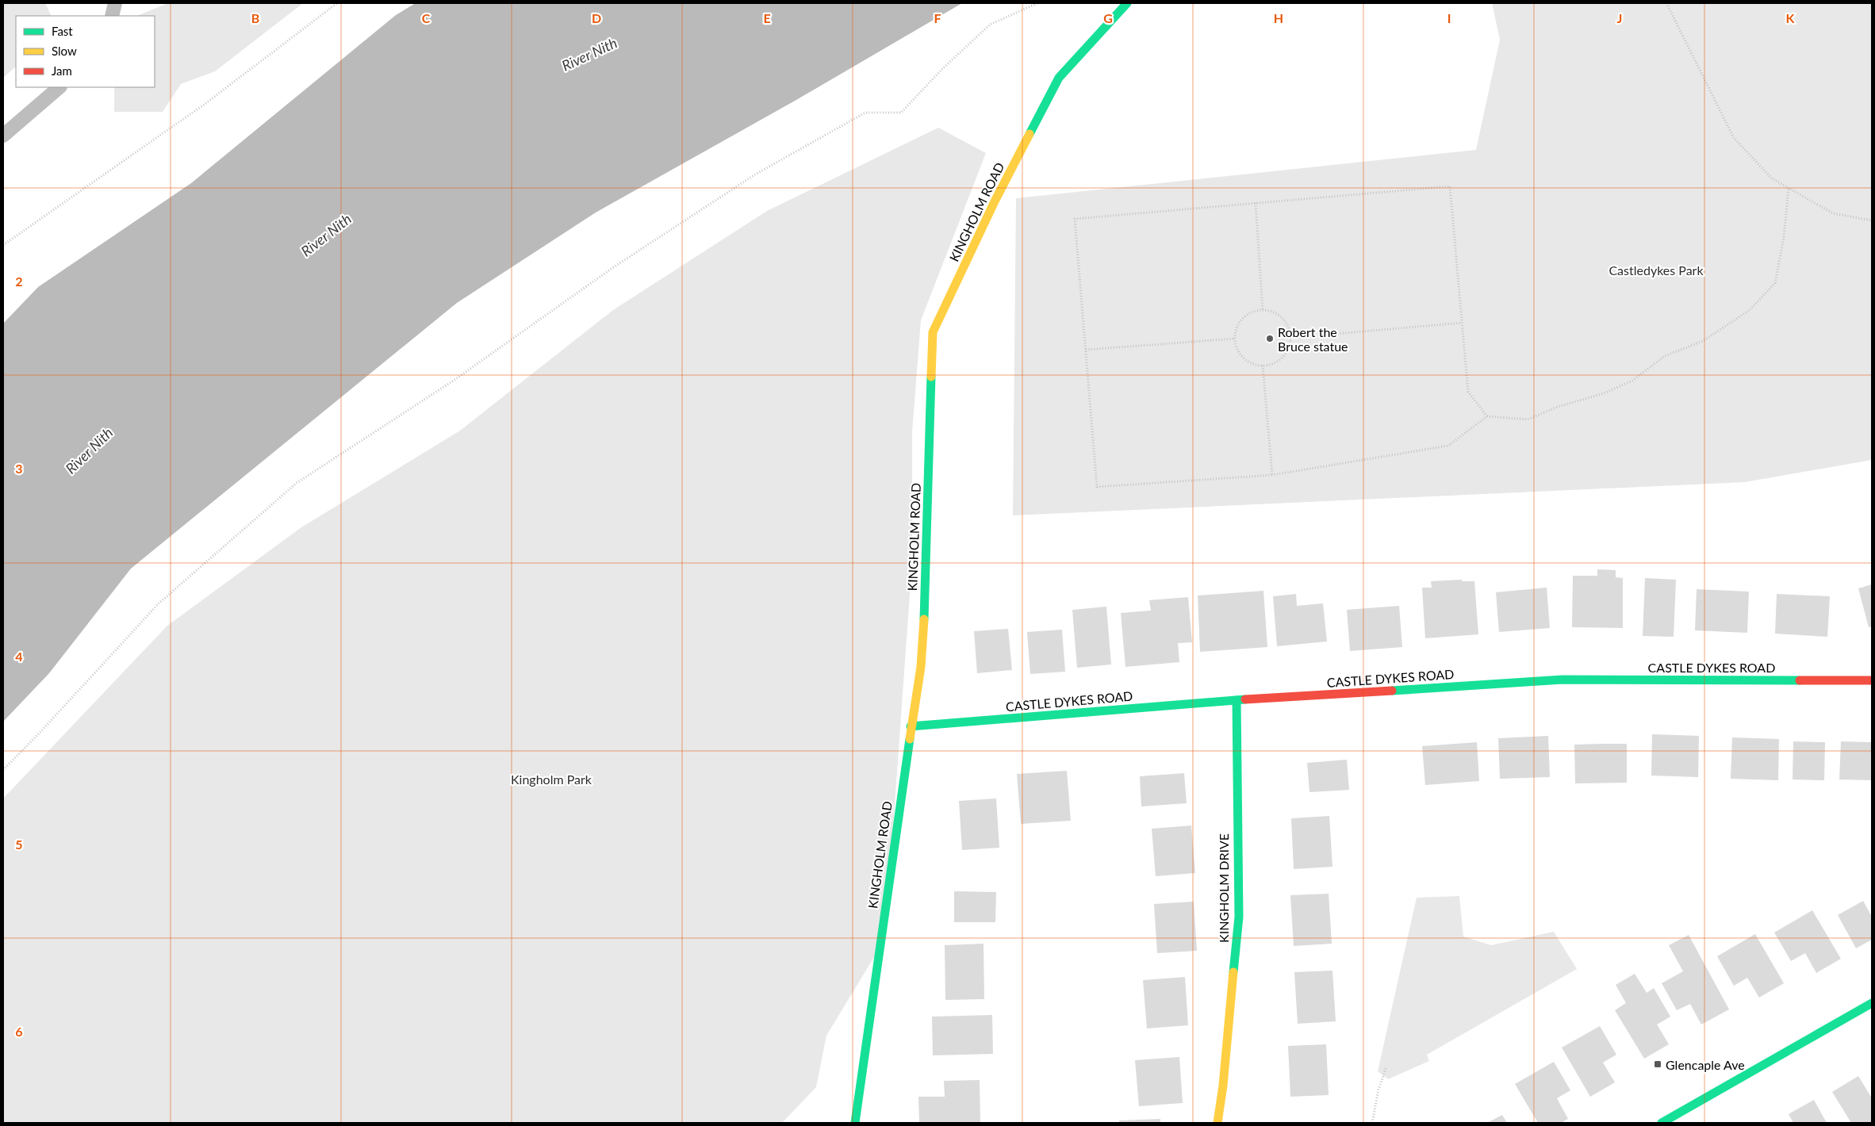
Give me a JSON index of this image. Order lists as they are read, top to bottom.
{
  "streets": {
    "street": ["KINGHOLM ROAD", "CASTLE DYKES ROAD", "KINGHOLM DRIVE"]
  },
  "crossings": [
    ["KINGHOLM ROAD", "CASTLE DYKES ROAD"],
    ["CASTLE DYKES ROAD", "KINGHOLM DRIVE"]
  ],
  "water": ["River Nith"],
  "parks": ["Castledykes Park", "Kingholm Park"],
  "places": {
    "other": ["Robert the Bruce statue"],
    "transit": ["Glencaple Ave"]
  },
  "legend": ["Fast", "Slow", "Jam"],
  "grid": {
    "columns": [
      "B",
      "C",
      "D",
      "E",
      "F",
      "G",
      "H",
      "I",
      "J",
      "K"
    ],
    "rows": [
      "2",
      "3",
      "4",
      "5",
      "6"
    ]
  }
}
